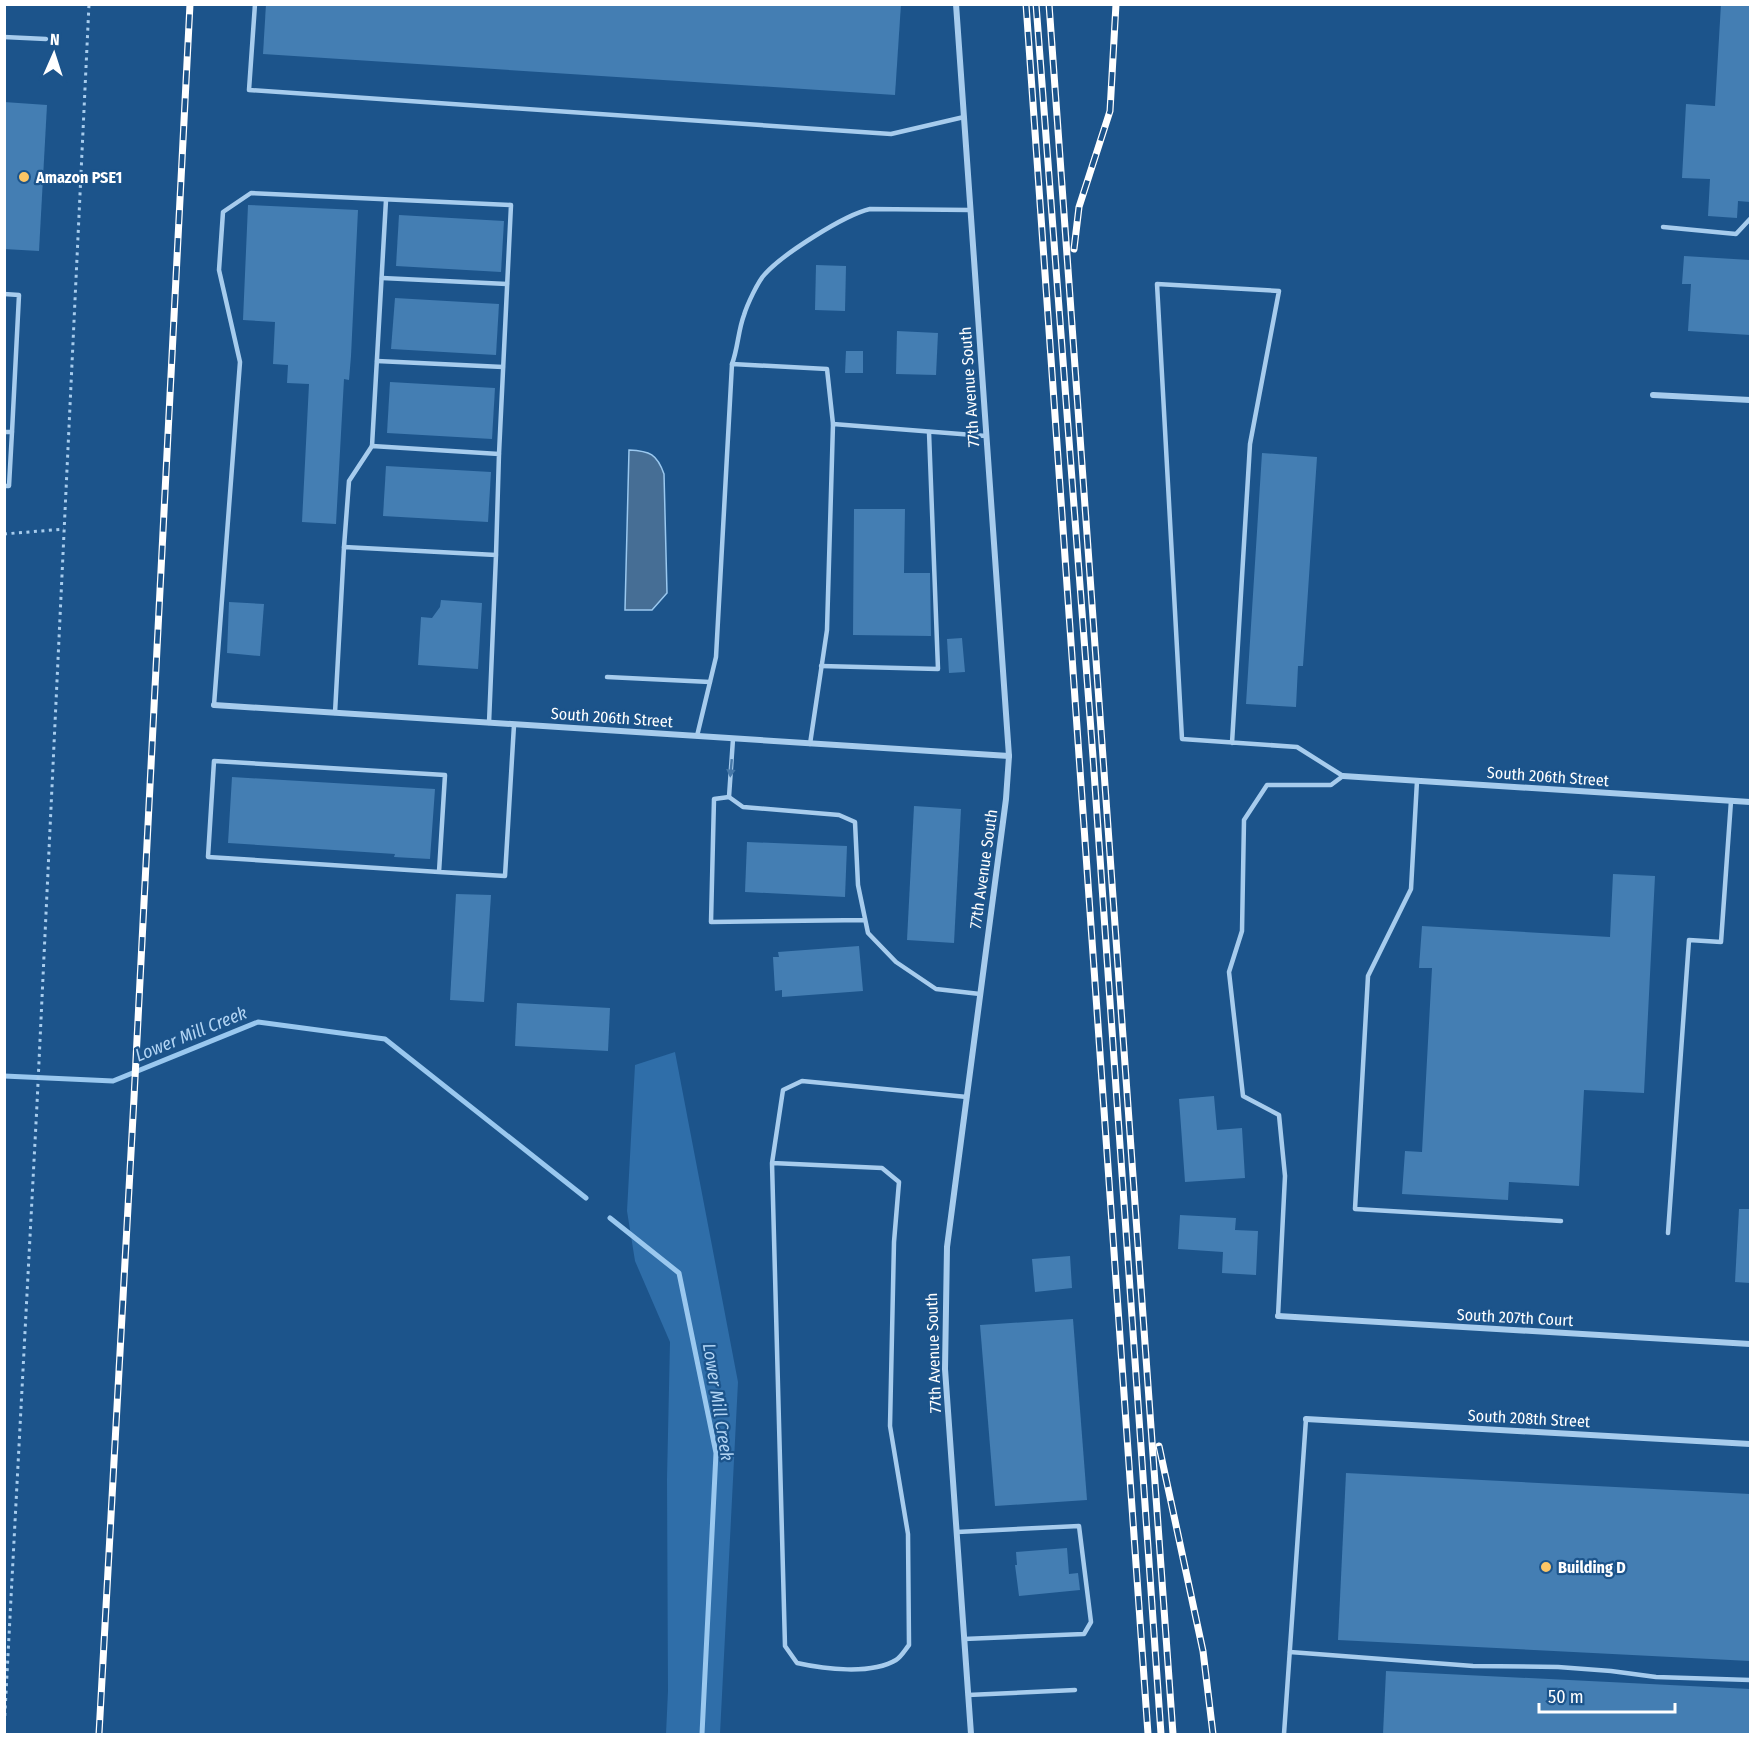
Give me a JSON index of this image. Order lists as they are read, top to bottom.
{
  "streets": {
    "street": [
      "77th Avenue South",
      "South 206th Street",
      "South 207th Court",
      "South 208th Street"
    ]
  },
  "crossings": [
    ["77th Avenue South", "South 206th Street"]
  ],
  "water": ["Lower Mill Creek"],
  "places": ["Amazon PSE1", "Building D"],
  "scale_bar": "50 m",
  "north": "top"
}
